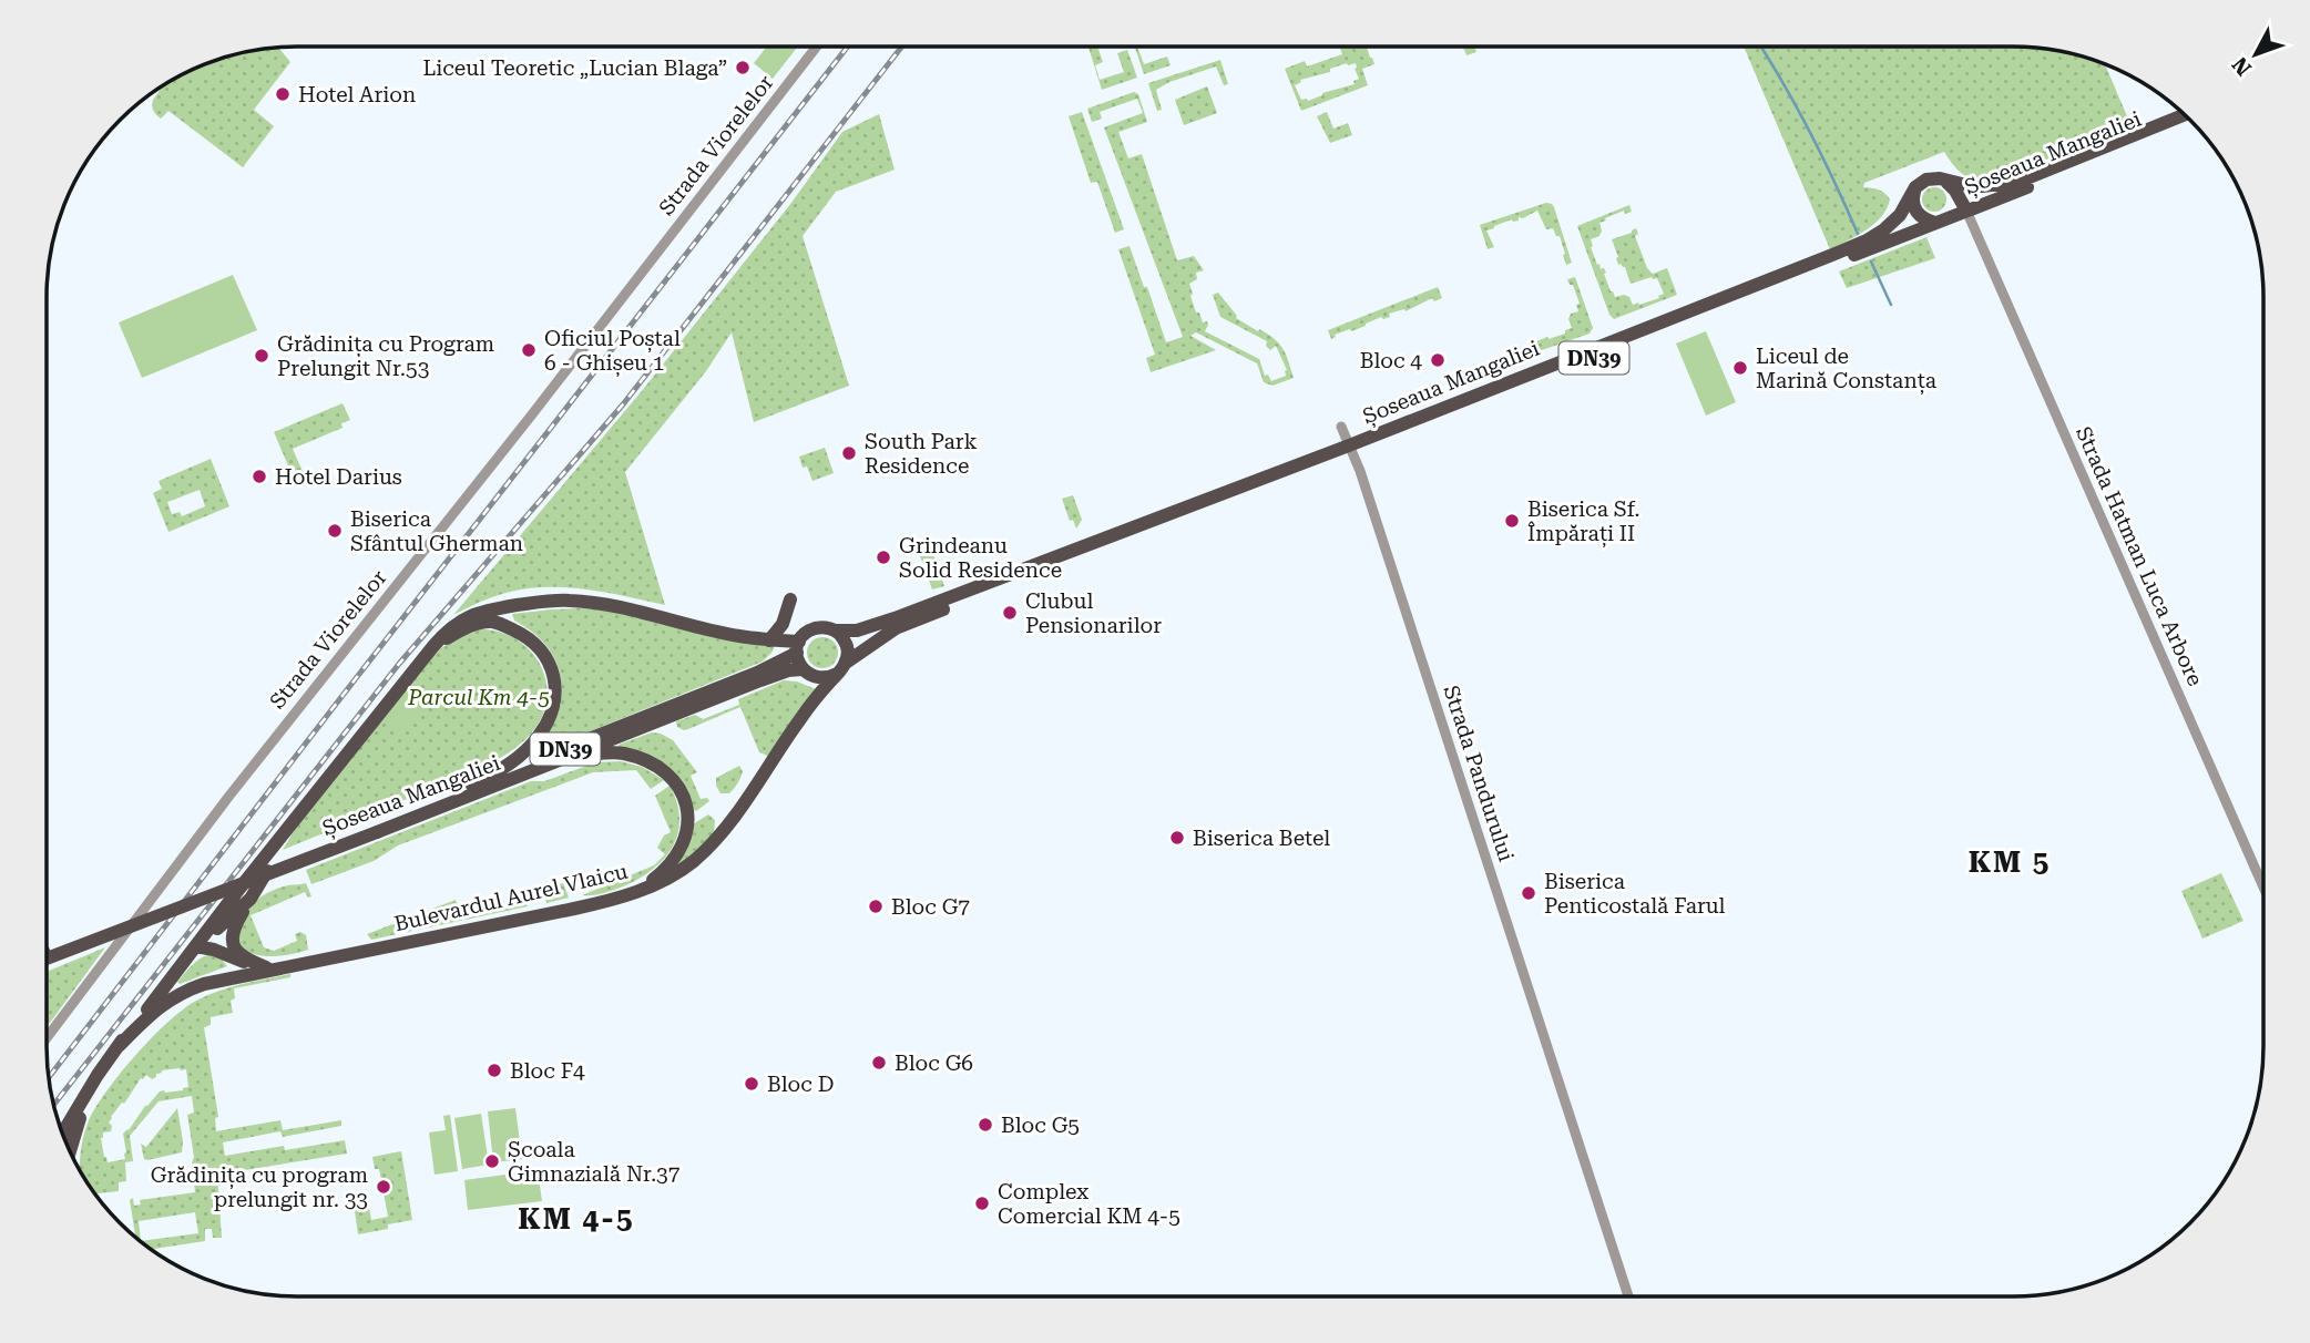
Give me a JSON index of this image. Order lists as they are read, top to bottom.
{
  "streets": {
    "main road": ["Șoseaua Mangaliei", "DN39", "Bulevardul Aurel Vlaicu"],
    "street": ["Strada Viorelelor", "Strada Hatman Luca Arbore", "Strada Pandurului"]
  },
  "crossings": [
    ["Șoseaua Mangaliei", "DN39"],
    ["Șoseaua Mangaliei", "Strada Hatman Luca Arbore"],
    ["Șoseaua Mangaliei", "Strada Pandurului"],
    ["Șoseaua Mangaliei", "Bulevardul Aurel Vlaicu"],
    ["DN39", "Bulevardul Aurel Vlaicu"]
  ],
  "districts": ["KM 5", "KM 4-5"],
  "parks": ["Parcul Km 4-5"],
  "places": [
    "Liceul Teoretic „Lucian Blaga”",
    "Hotel Arion",
    "Oficiul Poștal 6 - Ghișeu 1",
    "Grădinița cu Program Prelungit Nr.53",
    "Bloc 4",
    "Liceul de Marină Constanța",
    "South Park Residence",
    "Hotel Darius",
    "Biserica Sf. Împărați II",
    "Biserica Sfântul Gherman",
    "Grindeanu Solid Residence",
    "Clubul Pensionarilor",
    "Biserica Betel",
    "Biserica Penticostală Farul",
    "Bloc G7",
    "Bloc G6",
    "Bloc F4",
    "Bloc D",
    "Bloc G5",
    "Școala Gimnazială Nr.37",
    "Grădinița cu program prelungit nr. 33",
    "Complex Comercial KM 4-5"
  ],
  "north": "bottom left"
}
